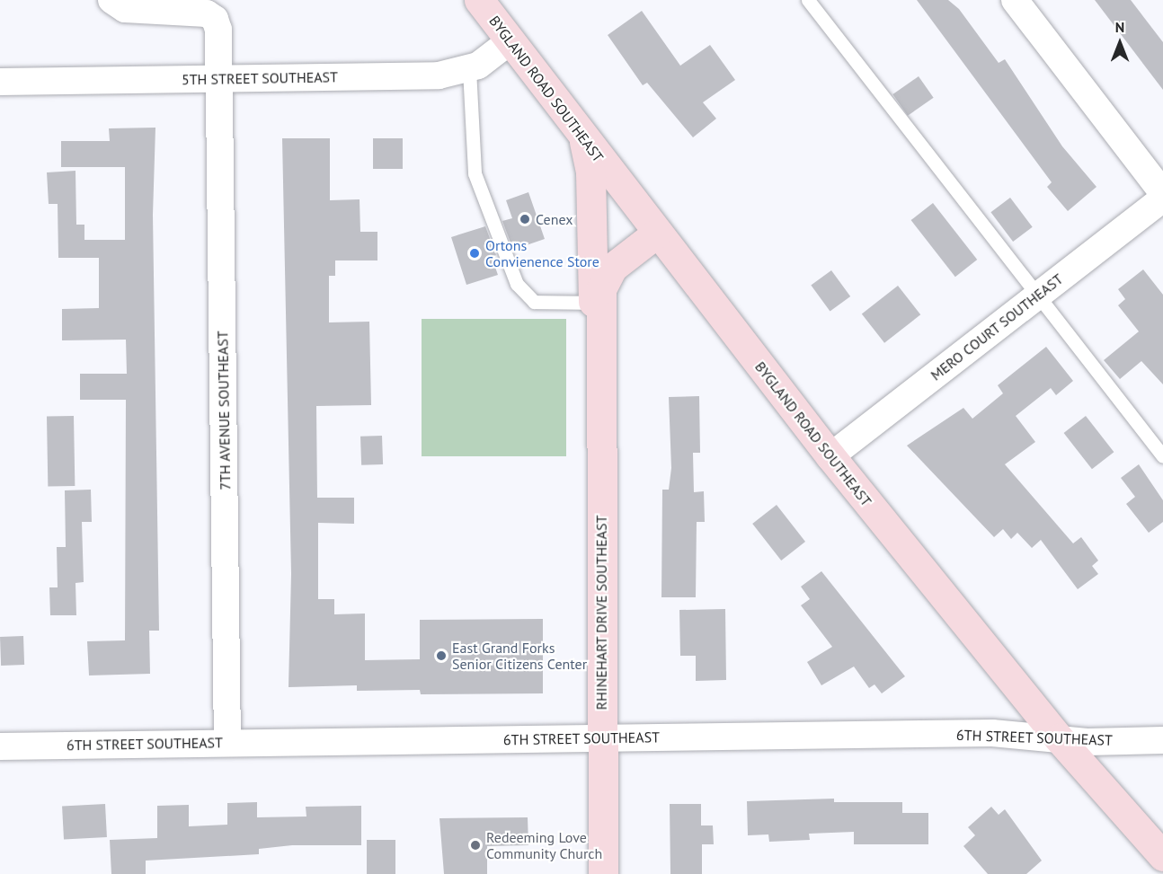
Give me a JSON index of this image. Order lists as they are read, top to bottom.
{
  "streets": {
    "street": [
      "5TH STREET SOUTHEAST",
      "BYGLAND ROAD SOUTHEAST",
      "MERO COURT SOUTHEAST",
      "7TH AVENUE SOUTHEAST",
      "RHINEHART DRIVE SOUTHEAST",
      "6TH STREET SOUTHEAST"
    ]
  },
  "crossings": [
    ["5TH STREET SOUTHEAST", "BYGLAND ROAD SOUTHEAST"],
    ["5TH STREET SOUTHEAST", "7TH AVENUE SOUTHEAST"],
    ["BYGLAND ROAD SOUTHEAST", "MERO COURT SOUTHEAST"],
    ["BYGLAND ROAD SOUTHEAST", "RHINEHART DRIVE SOUTHEAST"],
    ["BYGLAND ROAD SOUTHEAST", "6TH STREET SOUTHEAST"],
    ["7TH AVENUE SOUTHEAST", "6TH STREET SOUTHEAST"],
    ["RHINEHART DRIVE SOUTHEAST", "6TH STREET SOUTHEAST"]
  ],
  "places": [
    "Cenex",
    "Ortons Convienence Store",
    "East Grand Forks Senior Citizens Center",
    "Redeeming Love Community Church"
  ],
  "north": "top"
}
